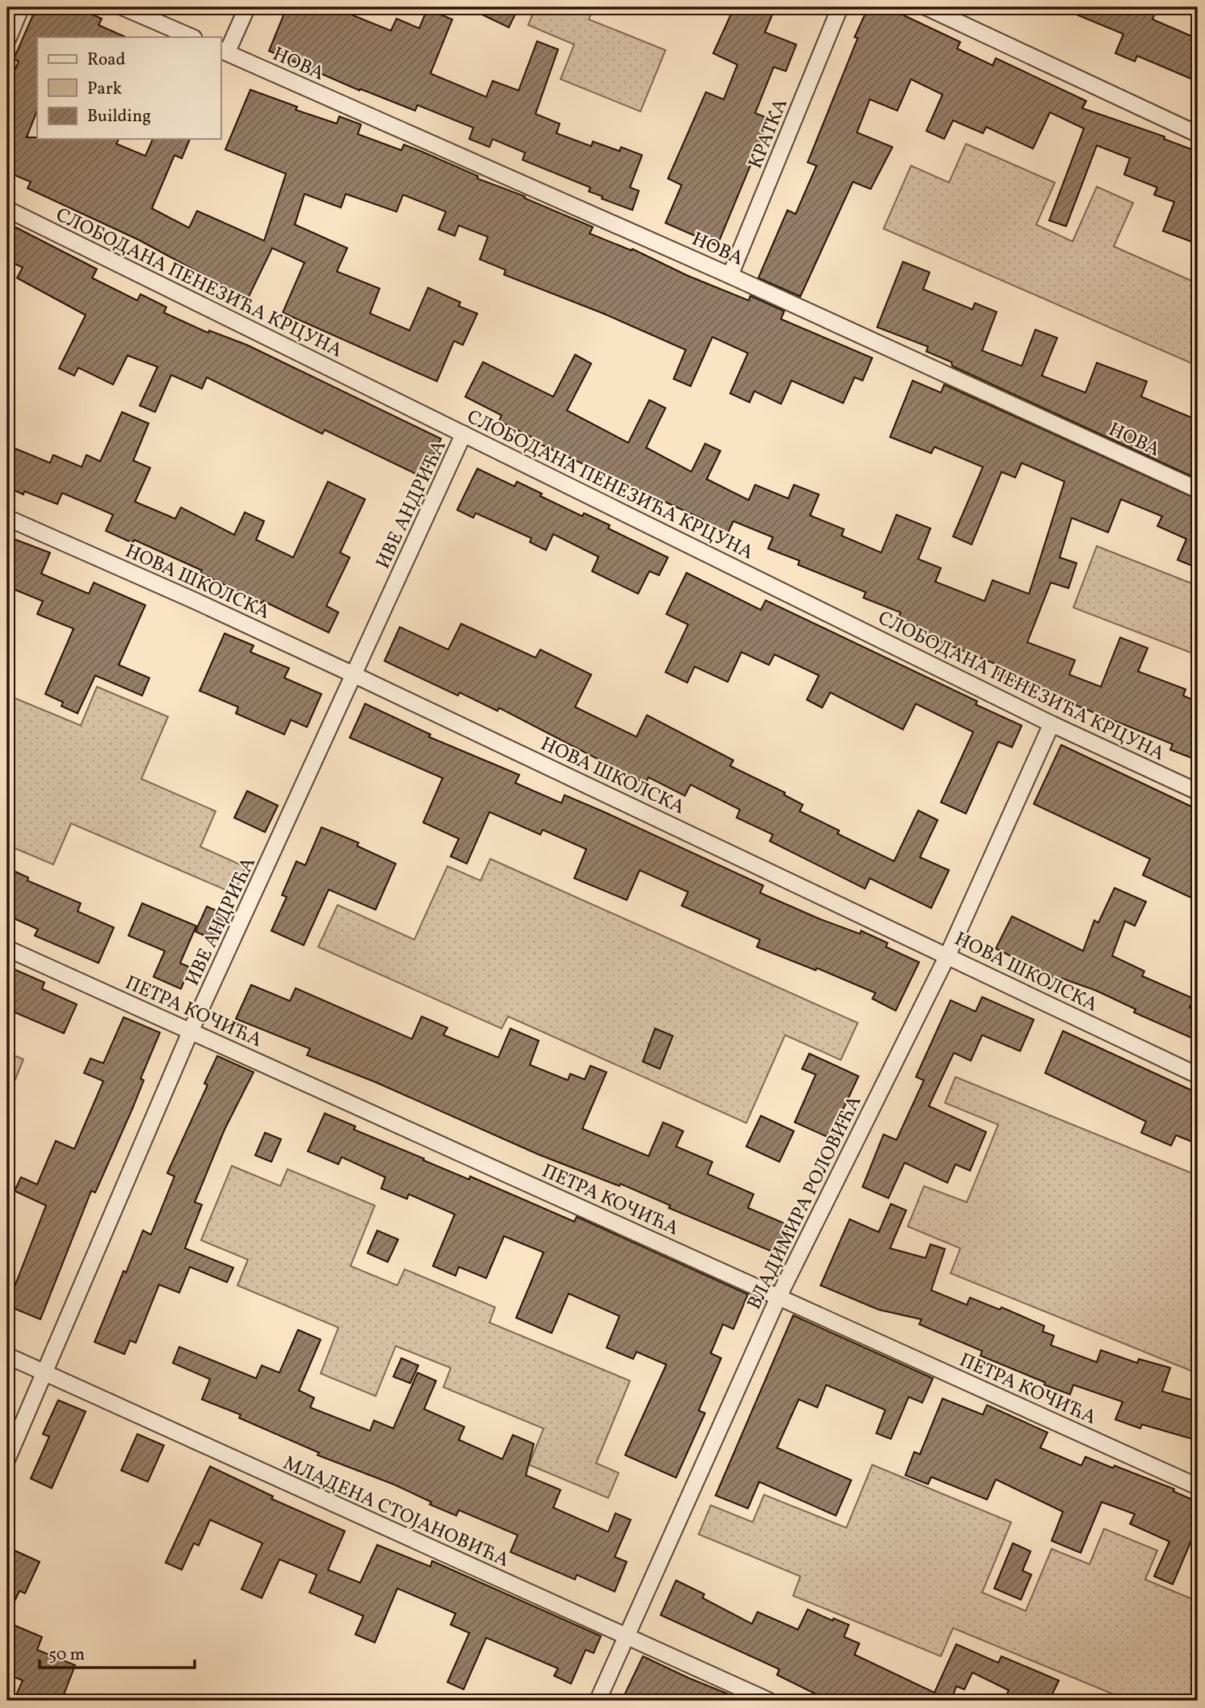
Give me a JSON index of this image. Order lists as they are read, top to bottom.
{
  "streets": {
    "street": [
      "НОВА",
      "КРАТКА",
      "СЛОБОДАНА ПЕНЕЗИЋА КРЦУНА",
      "ИВЕ АНДРИЋА",
      "НОВА ШКОЛСКА",
      "ПЕТРА КОЧИЋА",
      "ВЛАДИМИРА РОЛОВИЋА",
      "МЛАДЕНА СТОЈАНОВИЋА"
    ]
  },
  "crossings": [
    ["НОВА", "КРАТКА"],
    ["СЛОБОДАНА ПЕНЕЗИЋА КРЦУНА", "ИВЕ АНДРИЋА"],
    ["СЛОБОДАНА ПЕНЕЗИЋА КРЦУНА", "ВЛАДИМИРА РОЛОВИЋА"],
    ["ИВЕ АНДРИЋА", "НОВА ШКОЛСКА"],
    ["ИВЕ АНДРИЋА", "ПЕТРА КОЧИЋА"],
    ["ИВЕ АНДРИЋА", "МЛАДЕНА СТОЈАНОВИЋА"],
    ["НОВА ШКОЛСКА", "ВЛАДИМИРА РОЛОВИЋА"],
    ["ПЕТРА КОЧИЋА", "ВЛАДИМИРА РОЛОВИЋА"],
    ["ВЛАДИМИРА РОЛОВИЋА", "МЛАДЕНА СТОЈАНОВИЋА"]
  ],
  "legend": ["Road", "Park", "Building"],
  "scale_bar": "50 m"
}
